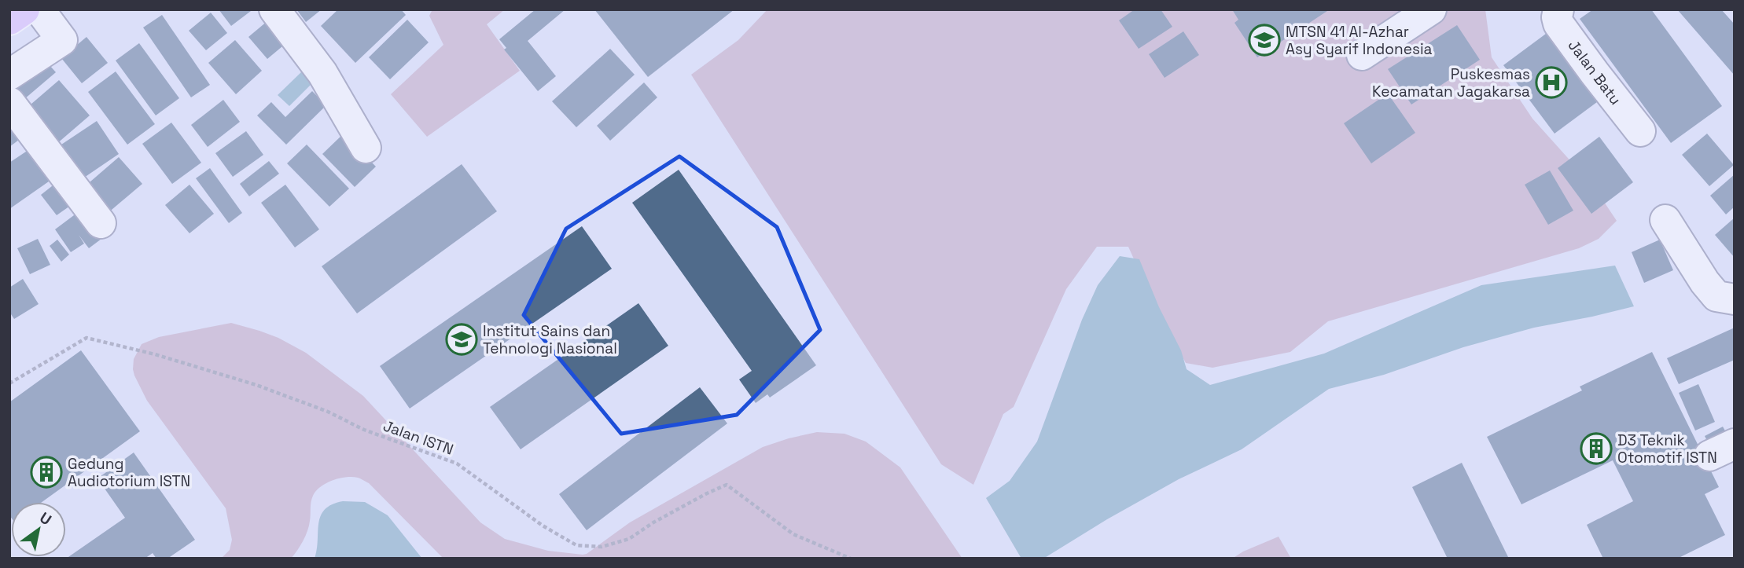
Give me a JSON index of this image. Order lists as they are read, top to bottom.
{
  "streets": {
    "street": ["Jalan Batu"],
    "path": ["Jalan ISTN"]
  },
  "places": {
    "school or university": ["MTSN 41 Al-Azhar Asy Syarif Indonesia", "Institut Sains dan Tehnologi Nasional"],
    "hospital": ["Puskesmas Kecamatan Jagakarsa"],
    "building": ["D3 Teknik Otomotif ISTN", "Gedung Audiotorium ISTN"]
  },
  "north": "top right"
}
